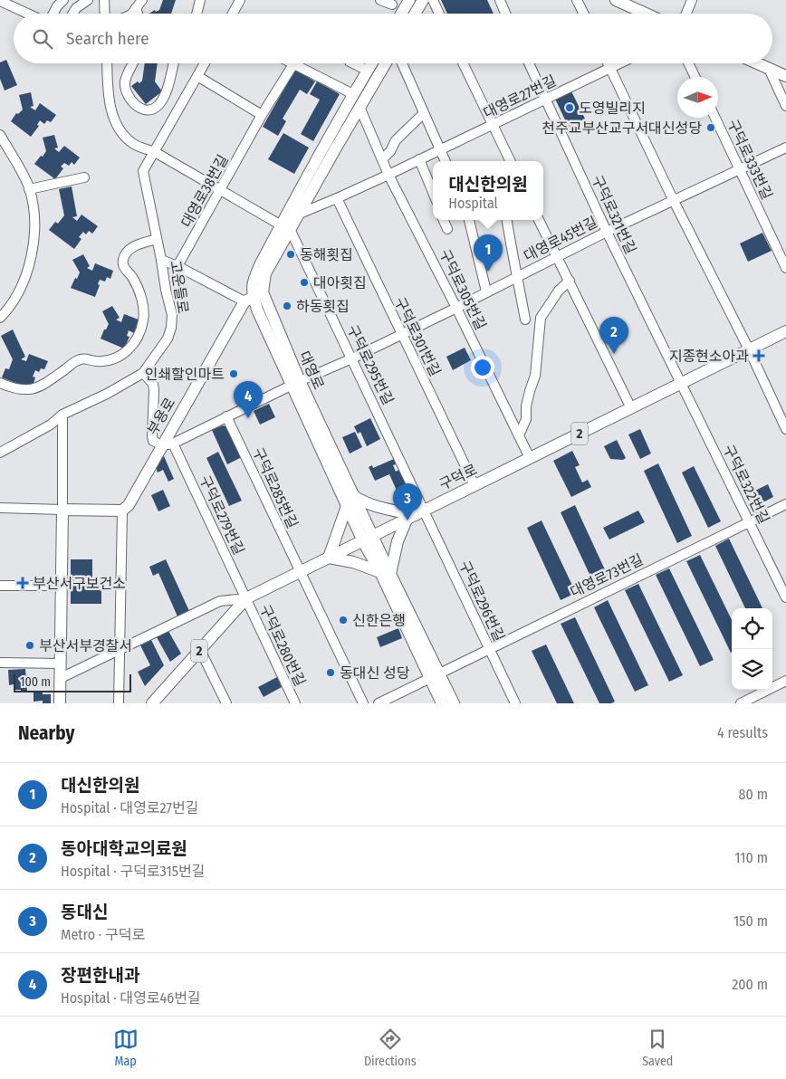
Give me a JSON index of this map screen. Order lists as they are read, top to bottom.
{
  "streets": {
    "main road": [
      "대영로",
      "부용로",
      "2",
      "구덕로"
    ],
    "street": [
      "대영로27번길",
      "구덕로333번길",
      "대영로38번길",
      "구덕로321번길",
      "대영로45번길",
      "고운들로",
      "구덕로305번길",
      "구덕로301번길",
      "구덕로295번길",
      "구덕로322번길",
      "구덕로285번길",
      "구덕로279번길",
      "대영로73번길",
      "구덕로296번길",
      "구덕로280번길"
    ]
  },
  "crossings": [
    ["대영로27번길", "구덕로321번길"],
    ["대영로27번길", "구덕로305번길"],
    ["대영로27번길", "구덕로301번길"],
    ["대영로27번길", "대영로"],
    ["구덕로333번길", "대영로45번길"],
    ["구덕로321번길", "대영로45번길"],
    ["구덕로321번길", "구덕로"],
    ["구덕로321번길", "구덕로322번길"],
    ["대영로45번길", "구덕로305번길"],
    ["대영로45번길", "구덕로301번길"],
    ["대영로45번길", "구덕로295번길"],
    ["대영로45번길", "대영로"],
    ["대영로45번길", "부용로"],
    ["대영로45번길", "구덕로285번길"],
    ["대영로45번길", "구덕로279번길"],
    ["고운들로", "구덕로279번길"],
    ["구덕로305번길", "대영로"],
    ["구덕로305번길", "구덕로"],
    ["구덕로301번길", "구덕로"],
    ["구덕로295번길", "대영로"],
    ["구덕로295번길", "구덕로"],
    ["구덕로295번길", "구덕로296번길"],
    ["대영로", "부용로"],
    ["대영로", "구덕로"],
    ["대영로", "대영로73번길"],
    ["부용로", "구덕로279번길"],
    ["구덕로", "구덕로322번길"],
    ["구덕로", "구덕로285번길"],
    ["구덕로", "구덕로279번길"],
    ["구덕로", "구덕로296번길"],
    ["구덕로", "구덕로280번길"],
    ["구덕로322번길", "대영로73번길"],
    ["구덕로279번길", "구덕로280번길"],
    ["대영로73번길", "구덕로296번길"]
  ],
  "places": {
    "other": [
      "도영빌리지",
      "천주교부산교구서대신성당",
      "동해횟집",
      "대아횟집",
      "하동횟집",
      "인쇄할인마트",
      "신한은행",
      "부산서부경찰서",
      "동대신 성당"
    ],
    "health": ["지종현소아과", "부산서구보건소"]
  },
  "scale_bar": "100 m",
  "north": "right",
  "page": {
    "search": "Search here",
    "popup": ["대신한의원", "Hospital"],
    "pins": [
      "1",
      "2",
      "4",
      "3"
    ],
    "scale": "100 m",
    "heading": ["Nearby", "4 results"],
    "list": [
      {
        "mark": "1",
        "name": "대신한의원",
        "note": "Hospital · 대영로27번길",
        "value": "80 m"
      },
      {
        "mark": "2",
        "name": "동아대학교의료원",
        "note": "Hospital · 구덕로315번길",
        "value": "110 m"
      },
      {
        "mark": "3",
        "name": "동대신",
        "note": "Metro · 구덕로",
        "value": "150 m"
      },
      {
        "mark": "4",
        "name": "장편한내과",
        "note": "Hospital · 대영로46번길",
        "value": "200 m"
      }
    ],
    "nav": ["Map", "Directions", "Saved"]
  }
}
